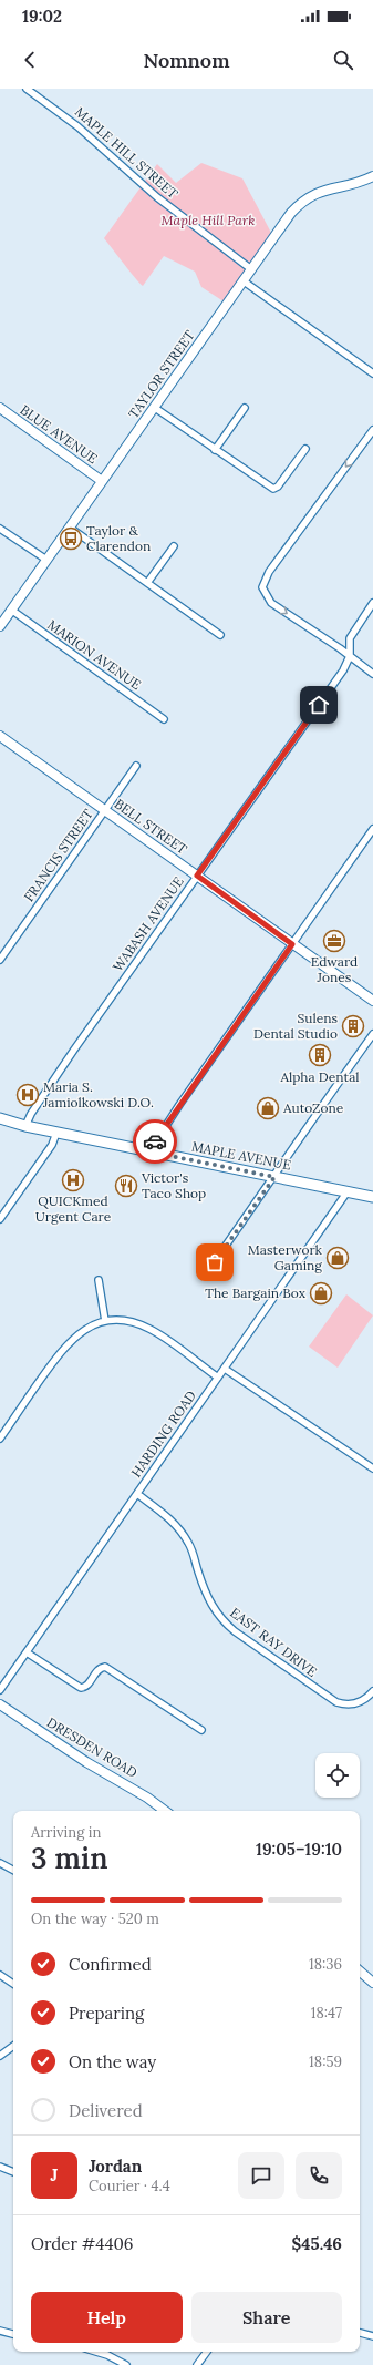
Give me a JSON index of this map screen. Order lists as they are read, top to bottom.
{
  "streets": {
    "main road": ["MAPLE AVENUE"],
    "street": [
      "MAPLE HILL STREET",
      "TAYLOR STREET",
      "BLUE AVENUE",
      "MARION AVENUE",
      "BELL STREET",
      "FRANCIS STREET",
      "WABASH AVENUE",
      "HARDING ROAD",
      "EAST RAY DRIVE",
      "DRESDEN ROAD"
    ]
  },
  "crossings": [
    ["MAPLE HILL STREET", "TAYLOR STREET"],
    ["TAYLOR STREET", "BLUE AVENUE"],
    ["TAYLOR STREET", "MARION AVENUE"],
    ["BELL STREET", "FRANCIS STREET"],
    ["BELL STREET", "WABASH AVENUE"],
    ["WABASH AVENUE", "MAPLE AVENUE"],
    ["MAPLE AVENUE", "HARDING ROAD"],
    ["HARDING ROAD", "EAST RAY DRIVE"]
  ],
  "parks": ["Maple Hill Park"],
  "places": {
    "bus stop": ["Taylor & Clarendon"],
    "office": ["Edward Jones"],
    "building": ["Sulens Dental Studio", "Alpha Dental"],
    "hospital": ["Maria S. Jamiolkowski D.O.", "QUICKmed Urgent Care"],
    "shop": ["AutoZone", "Masterwork Gaming", "The Bargain Box"],
    "restaurant": ["Victor's Taco Shop"]
  },
  "page": {
    "status": "19:02",
    "header": "Nomnom",
    "heading": ["3 min", "Arriving in", "19:05–19:10"],
    "panel": [
      "Jordan",
      "Courier · 4.4",
      "Order #4406",
      "$45.46"
    ],
    "bar": "On the way · 520 m",
    "list": [
      ["Confirmed", "18:36"],
      ["Preparing", "18:47"],
      ["On the way", "18:59"],
      "Delivered"
    ],
    "round": "J",
    "buttons": ["Help", "Share"]
  }
}
